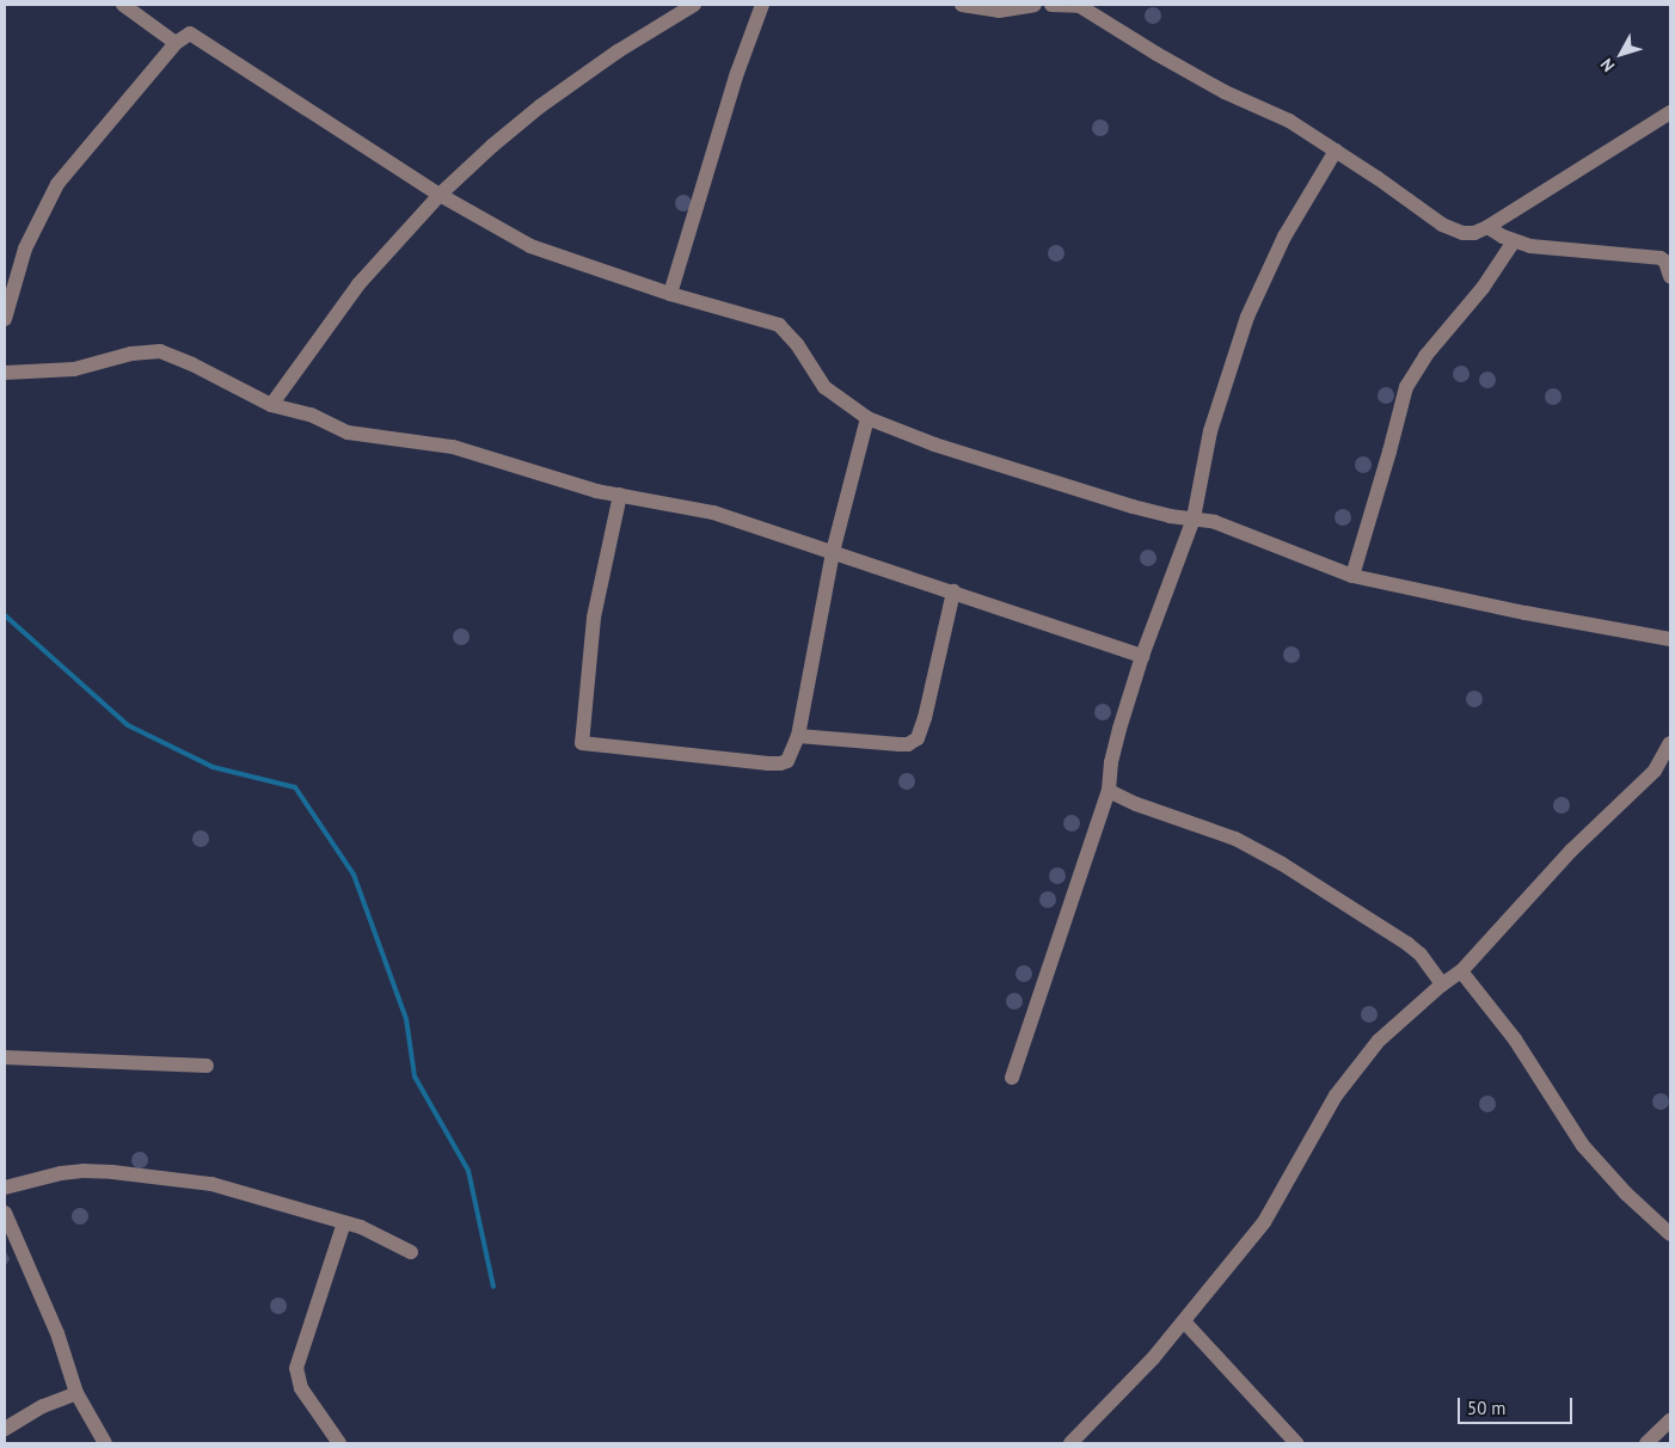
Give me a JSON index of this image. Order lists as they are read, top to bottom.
{
  "scale_bar": "50 m",
  "north": "bottom left"
}
